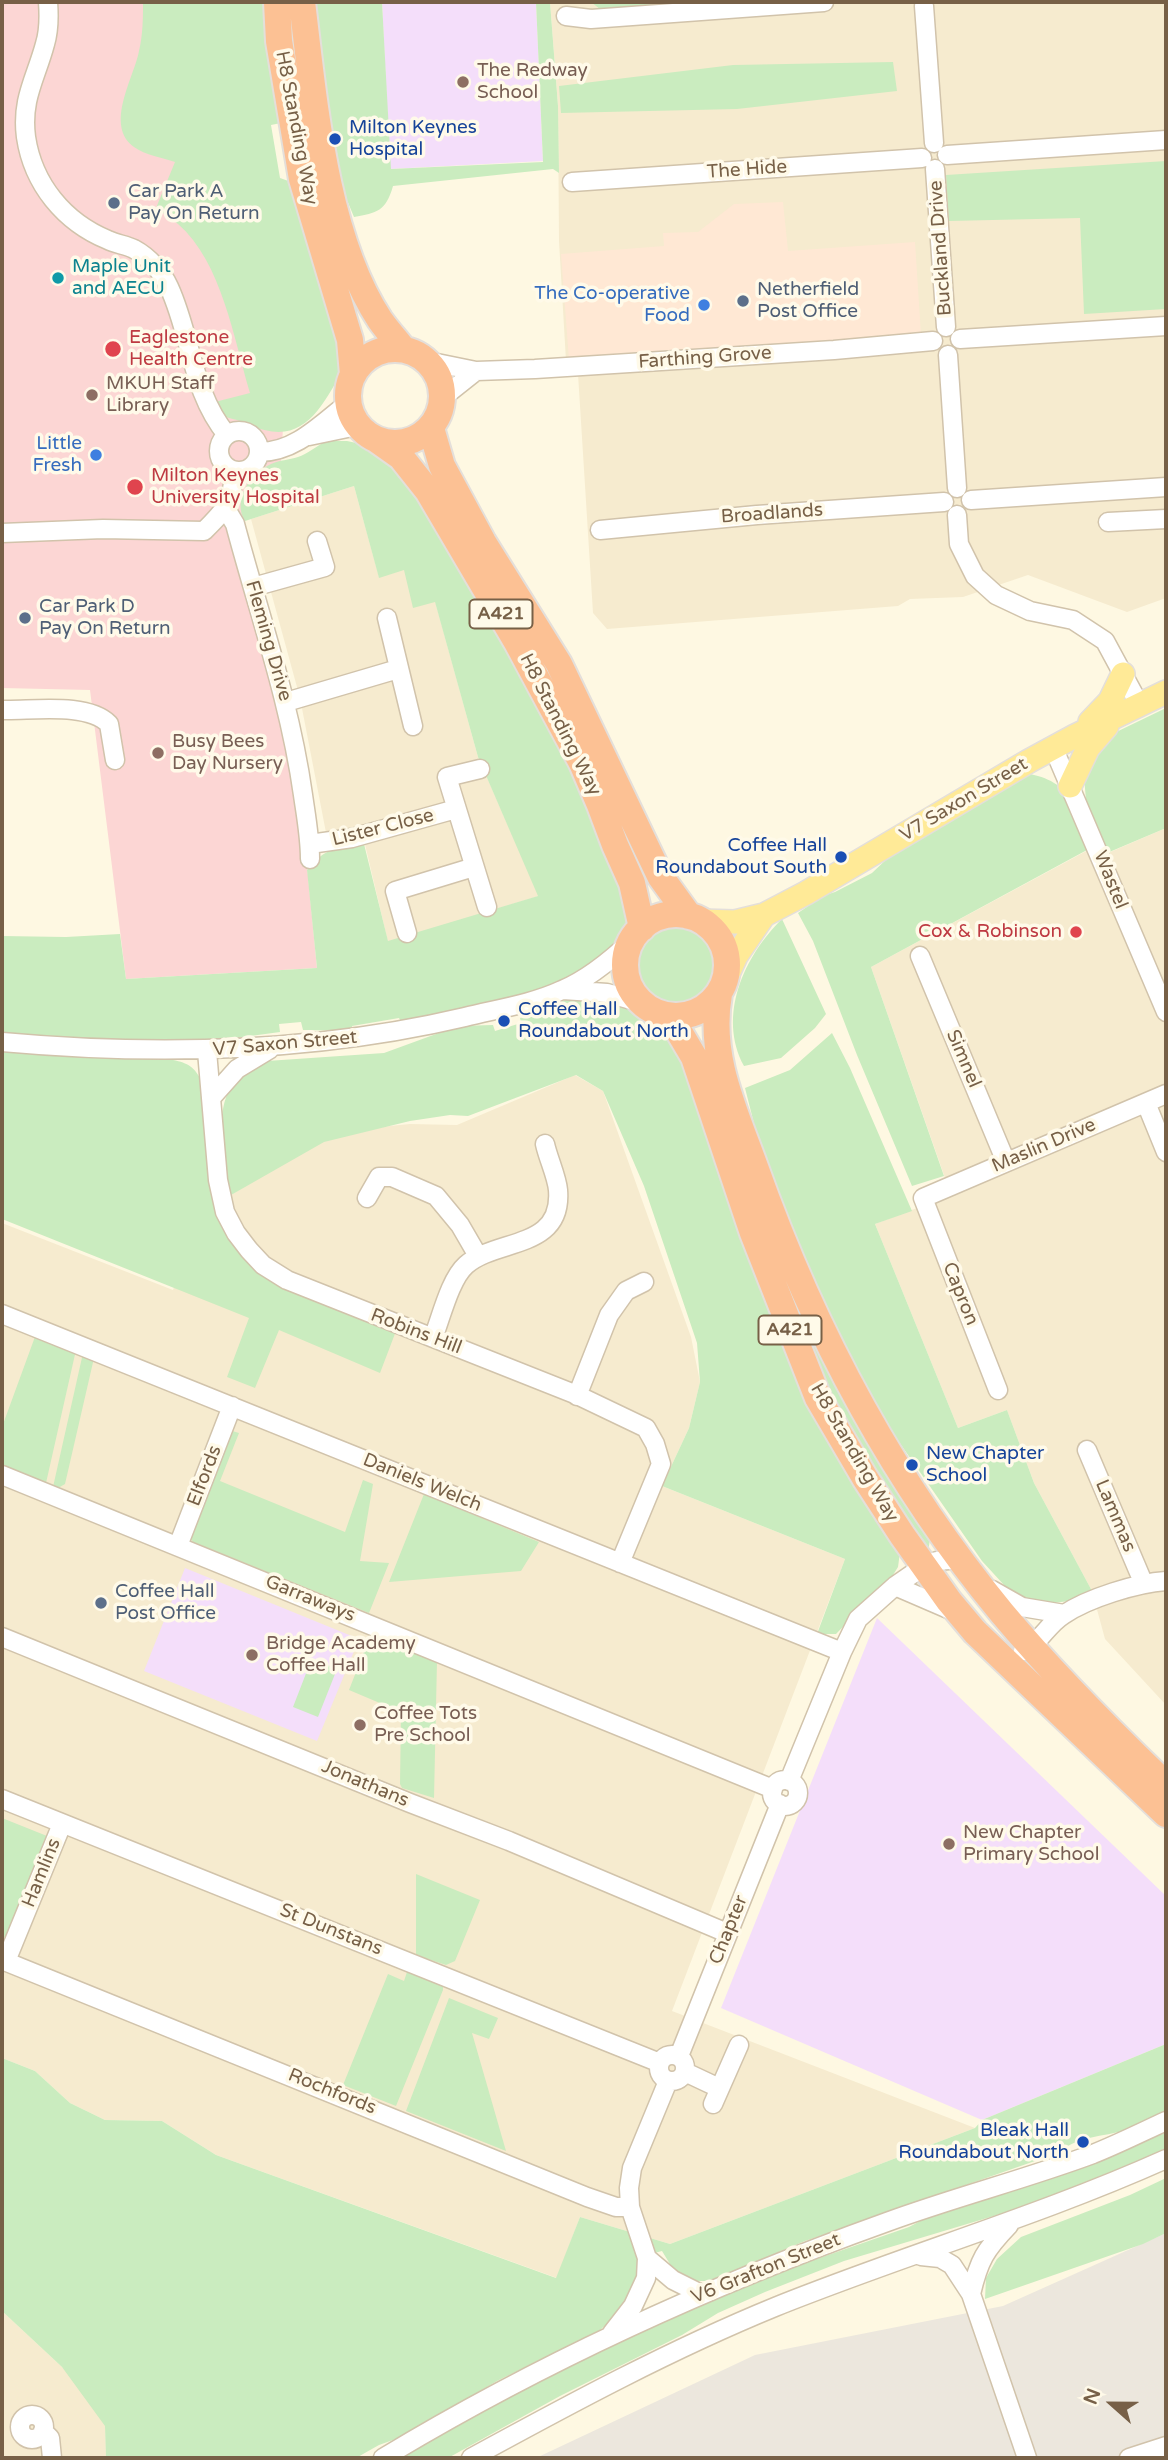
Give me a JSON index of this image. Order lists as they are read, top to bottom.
{
  "streets": {
    "highway": ["H8 Standing Way", "A421"],
    "main road": ["V7 Saxon Street"],
    "street": [
      "The Hide",
      "Buckland Drive",
      "Farthing Grove",
      "Broadlands",
      "Fleming Drive",
      "Lister Close",
      "Wastel",
      "Simnel",
      "Maslin Drive",
      "Capron",
      "Robins Hill",
      "Elfords",
      "Daniels Welch",
      "Lammas",
      "Garraways",
      "Jonathans",
      "Hamlins",
      "St Dunstans",
      "Chapter",
      "Rochfords",
      "V6 Grafton Street"
    ]
  },
  "crossings": [
    ["H8 Standing Way", "Farthing Grove"],
    ["H8 Standing Way", "A421"],
    ["H8 Standing Way", "V7 Saxon Street"],
    ["H8 Standing Way", "Chapter"],
    ["The Hide", "Buckland Drive"],
    ["Buckland Drive", "Farthing Grove"],
    ["A421", "V7 Saxon Street"],
    ["Fleming Drive", "Lister Close"],
    ["V7 Saxon Street", "Wastel"],
    ["V7 Saxon Street", "Robins Hill"],
    ["Simnel", "Maslin Drive"],
    ["Maslin Drive", "Capron"],
    ["Robins Hill", "Daniels Welch"],
    ["Elfords", "Daniels Welch"],
    ["Elfords", "Garraways"],
    ["Daniels Welch", "Chapter"],
    ["Garraways", "Chapter"],
    ["Jonathans", "Chapter"],
    ["Hamlins", "St Dunstans"],
    ["Hamlins", "Rochfords"],
    ["St Dunstans", "Chapter"]
  ],
  "places": [
    "The Redway School",
    "Milton Keynes Hospital",
    "Car Park A Pay On Return",
    "Maple Unit and AECU",
    "Netherfield Post Office",
    "The Co-operative Food",
    "Eaglestone Health Centre",
    "MKUH Staff Library",
    "Little Fresh",
    "Milton Keynes University Hospital",
    "Car Park D Pay On Return",
    "Busy Bees Day Nursery",
    "Coffee Hall Roundabout South",
    "Cox & Robinson",
    "Coffee Hall Roundabout North",
    "New Chapter School",
    "Coffee Hall Post Office",
    "Bridge Academy Coffee Hall",
    "Coffee Tots Pre School",
    "New Chapter Primary School",
    "Bleak Hall Roundabout North"
  ],
  "north": "left"
}
